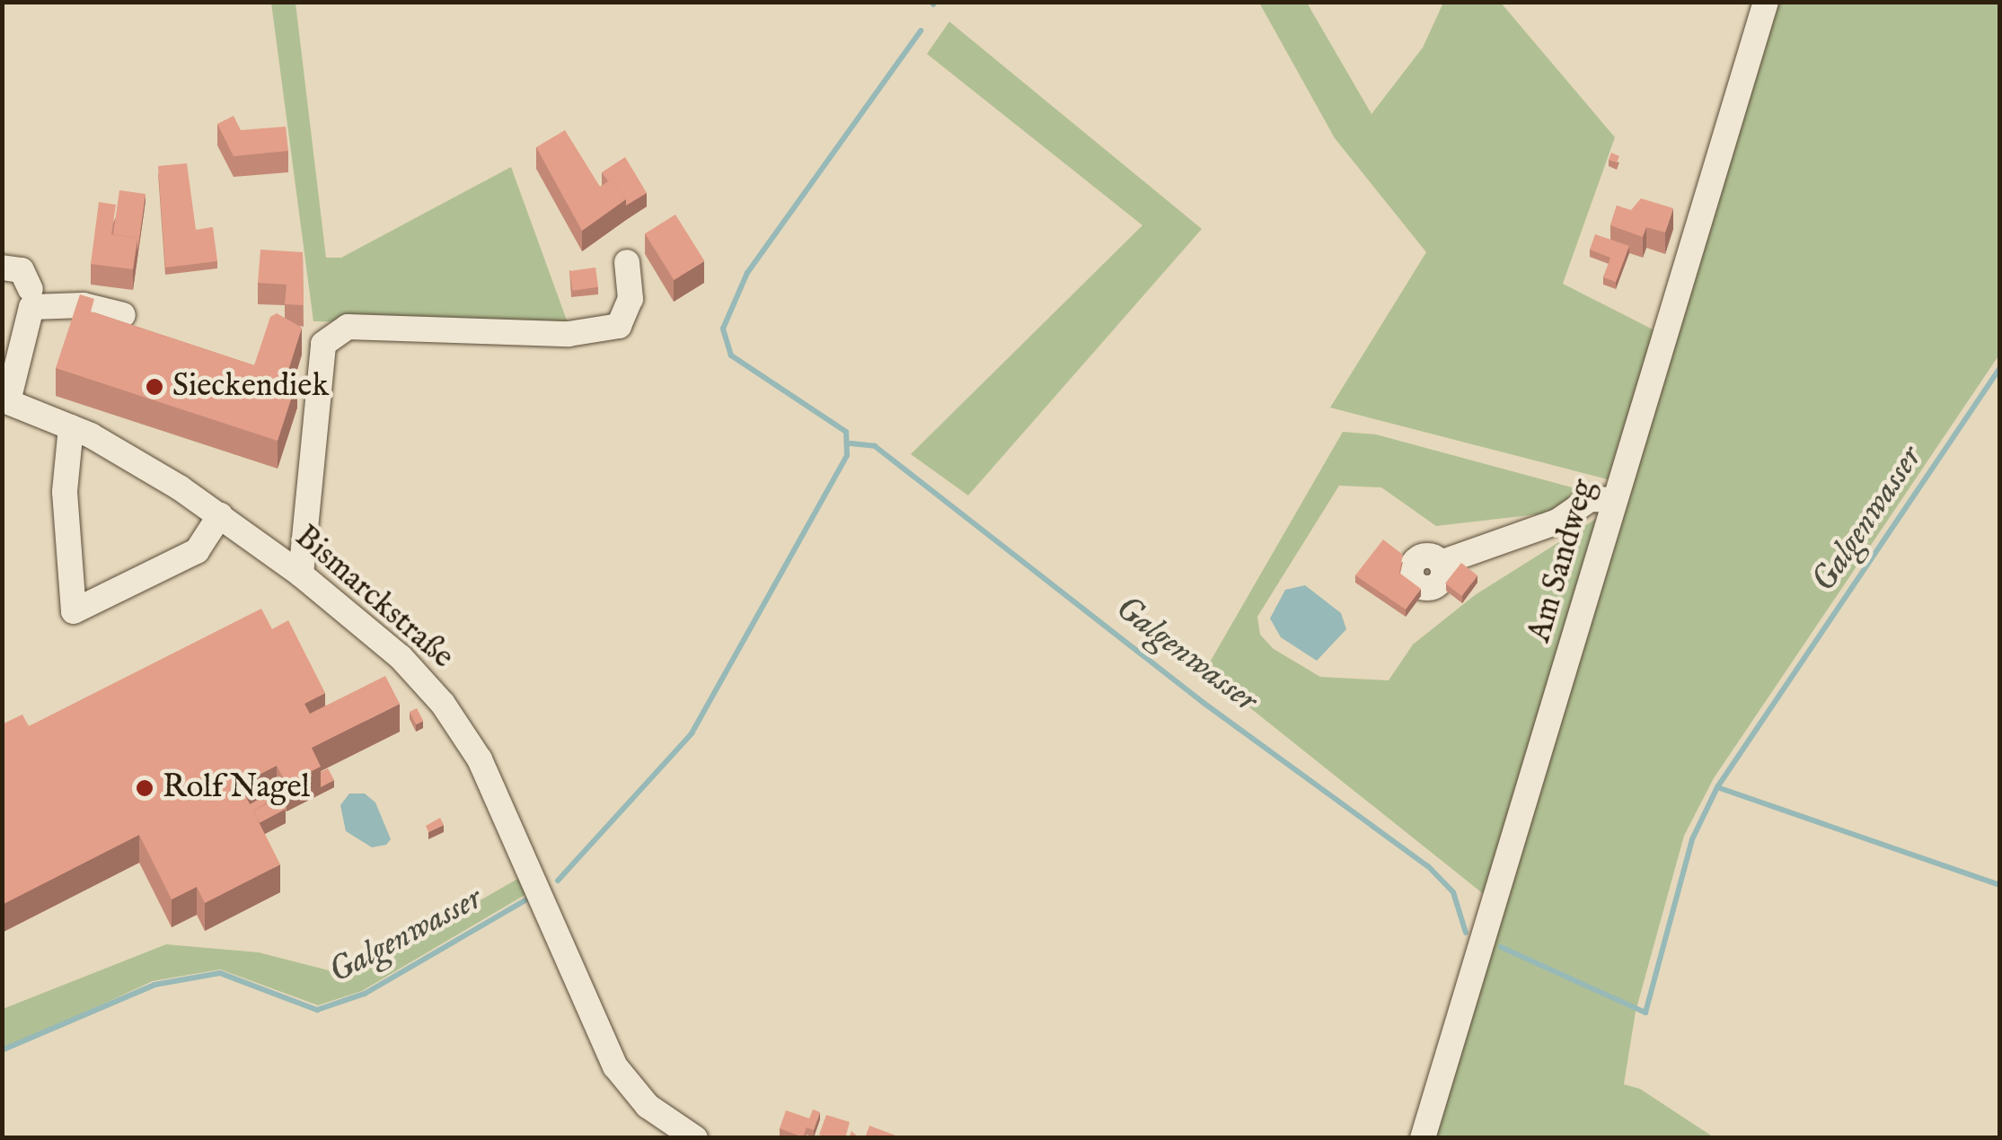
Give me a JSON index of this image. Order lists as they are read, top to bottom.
{
  "streets": {
    "street": ["Am Sandweg", "Bismarckstraße"]
  },
  "water": ["Galgenwasser"],
  "places": ["Sieckendiek", "Rolf Nagel"]
}
